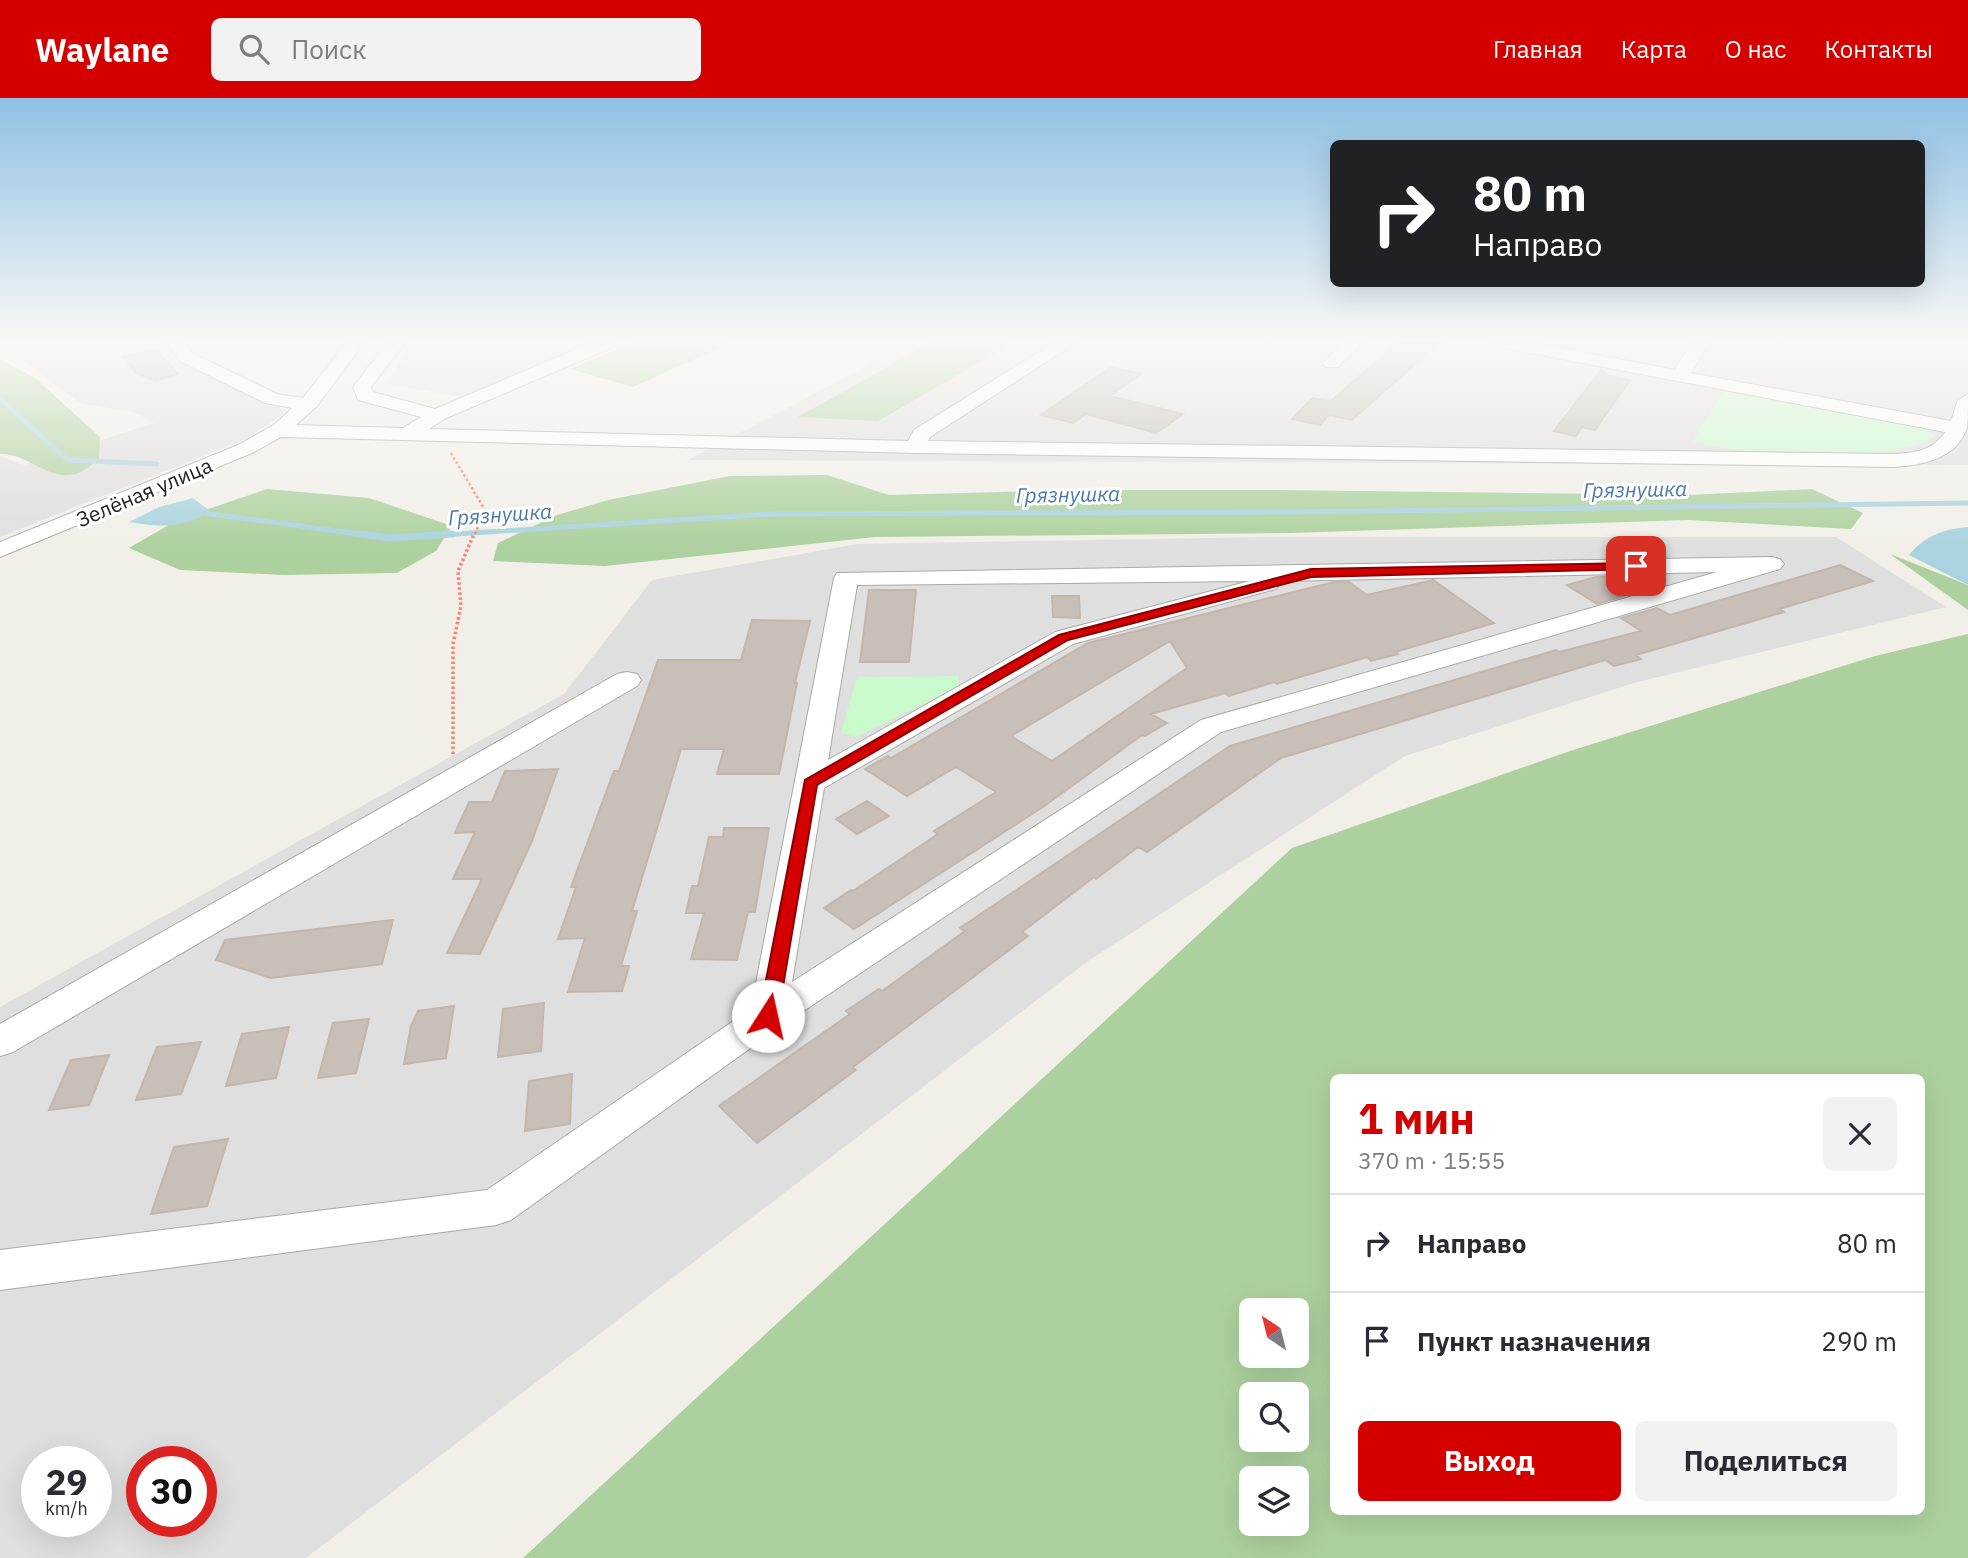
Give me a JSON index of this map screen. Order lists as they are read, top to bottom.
{
  "streets": {
    "street": ["Зелёная улица"]
  },
  "water": ["Грязнушка"],
  "north": "top left",
  "page": {
    "header": "Waylane",
    "search": "Поиск",
    "nav": [
      "Главная",
      "Карта",
      "О нас",
      "Контакты"
    ],
    "turn": ["80 m", "Направо"],
    "heading": ["1 мин", "370 m · 15:55"],
    "list": [
      {
        "name": "Направо",
        "value": "80 m"
      },
      {
        "name": "Пункт назначения",
        "value": "290 m"
      }
    ],
    "buttons": ["Выход", "Поделиться"],
    "speed": "29 km/h",
    "limit": "30"
  }
}
